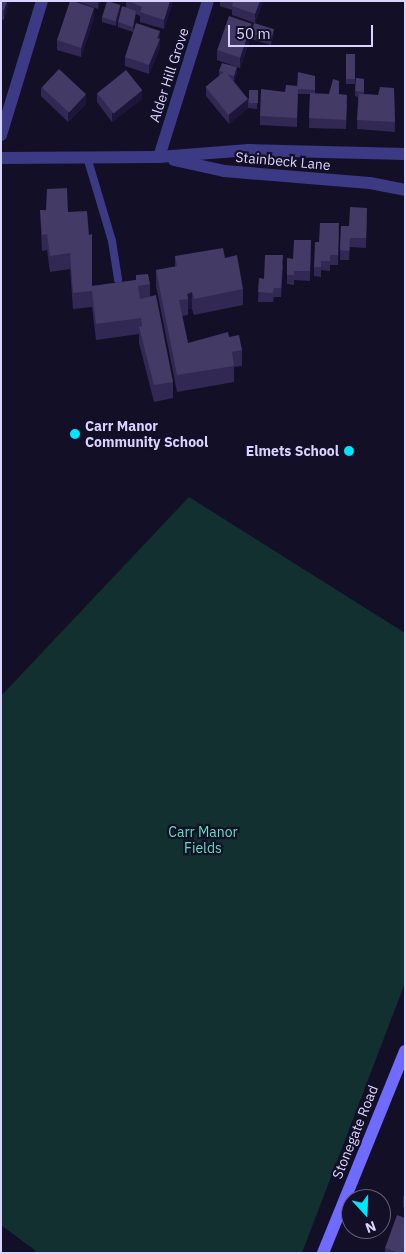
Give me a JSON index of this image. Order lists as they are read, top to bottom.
{
  "streets": {
    "main road": ["Stonegate Road"],
    "street": ["Alder Hill Grove", "Stainbeck Lane"]
  },
  "crossings": [
    ["Alder Hill Grove", "Stainbeck Lane"]
  ],
  "parks": ["Carr Manor Fields"],
  "places": ["Carr Manor Community School", "Elmets School"],
  "scale_bar": "50 m",
  "north": "bottom"
}
